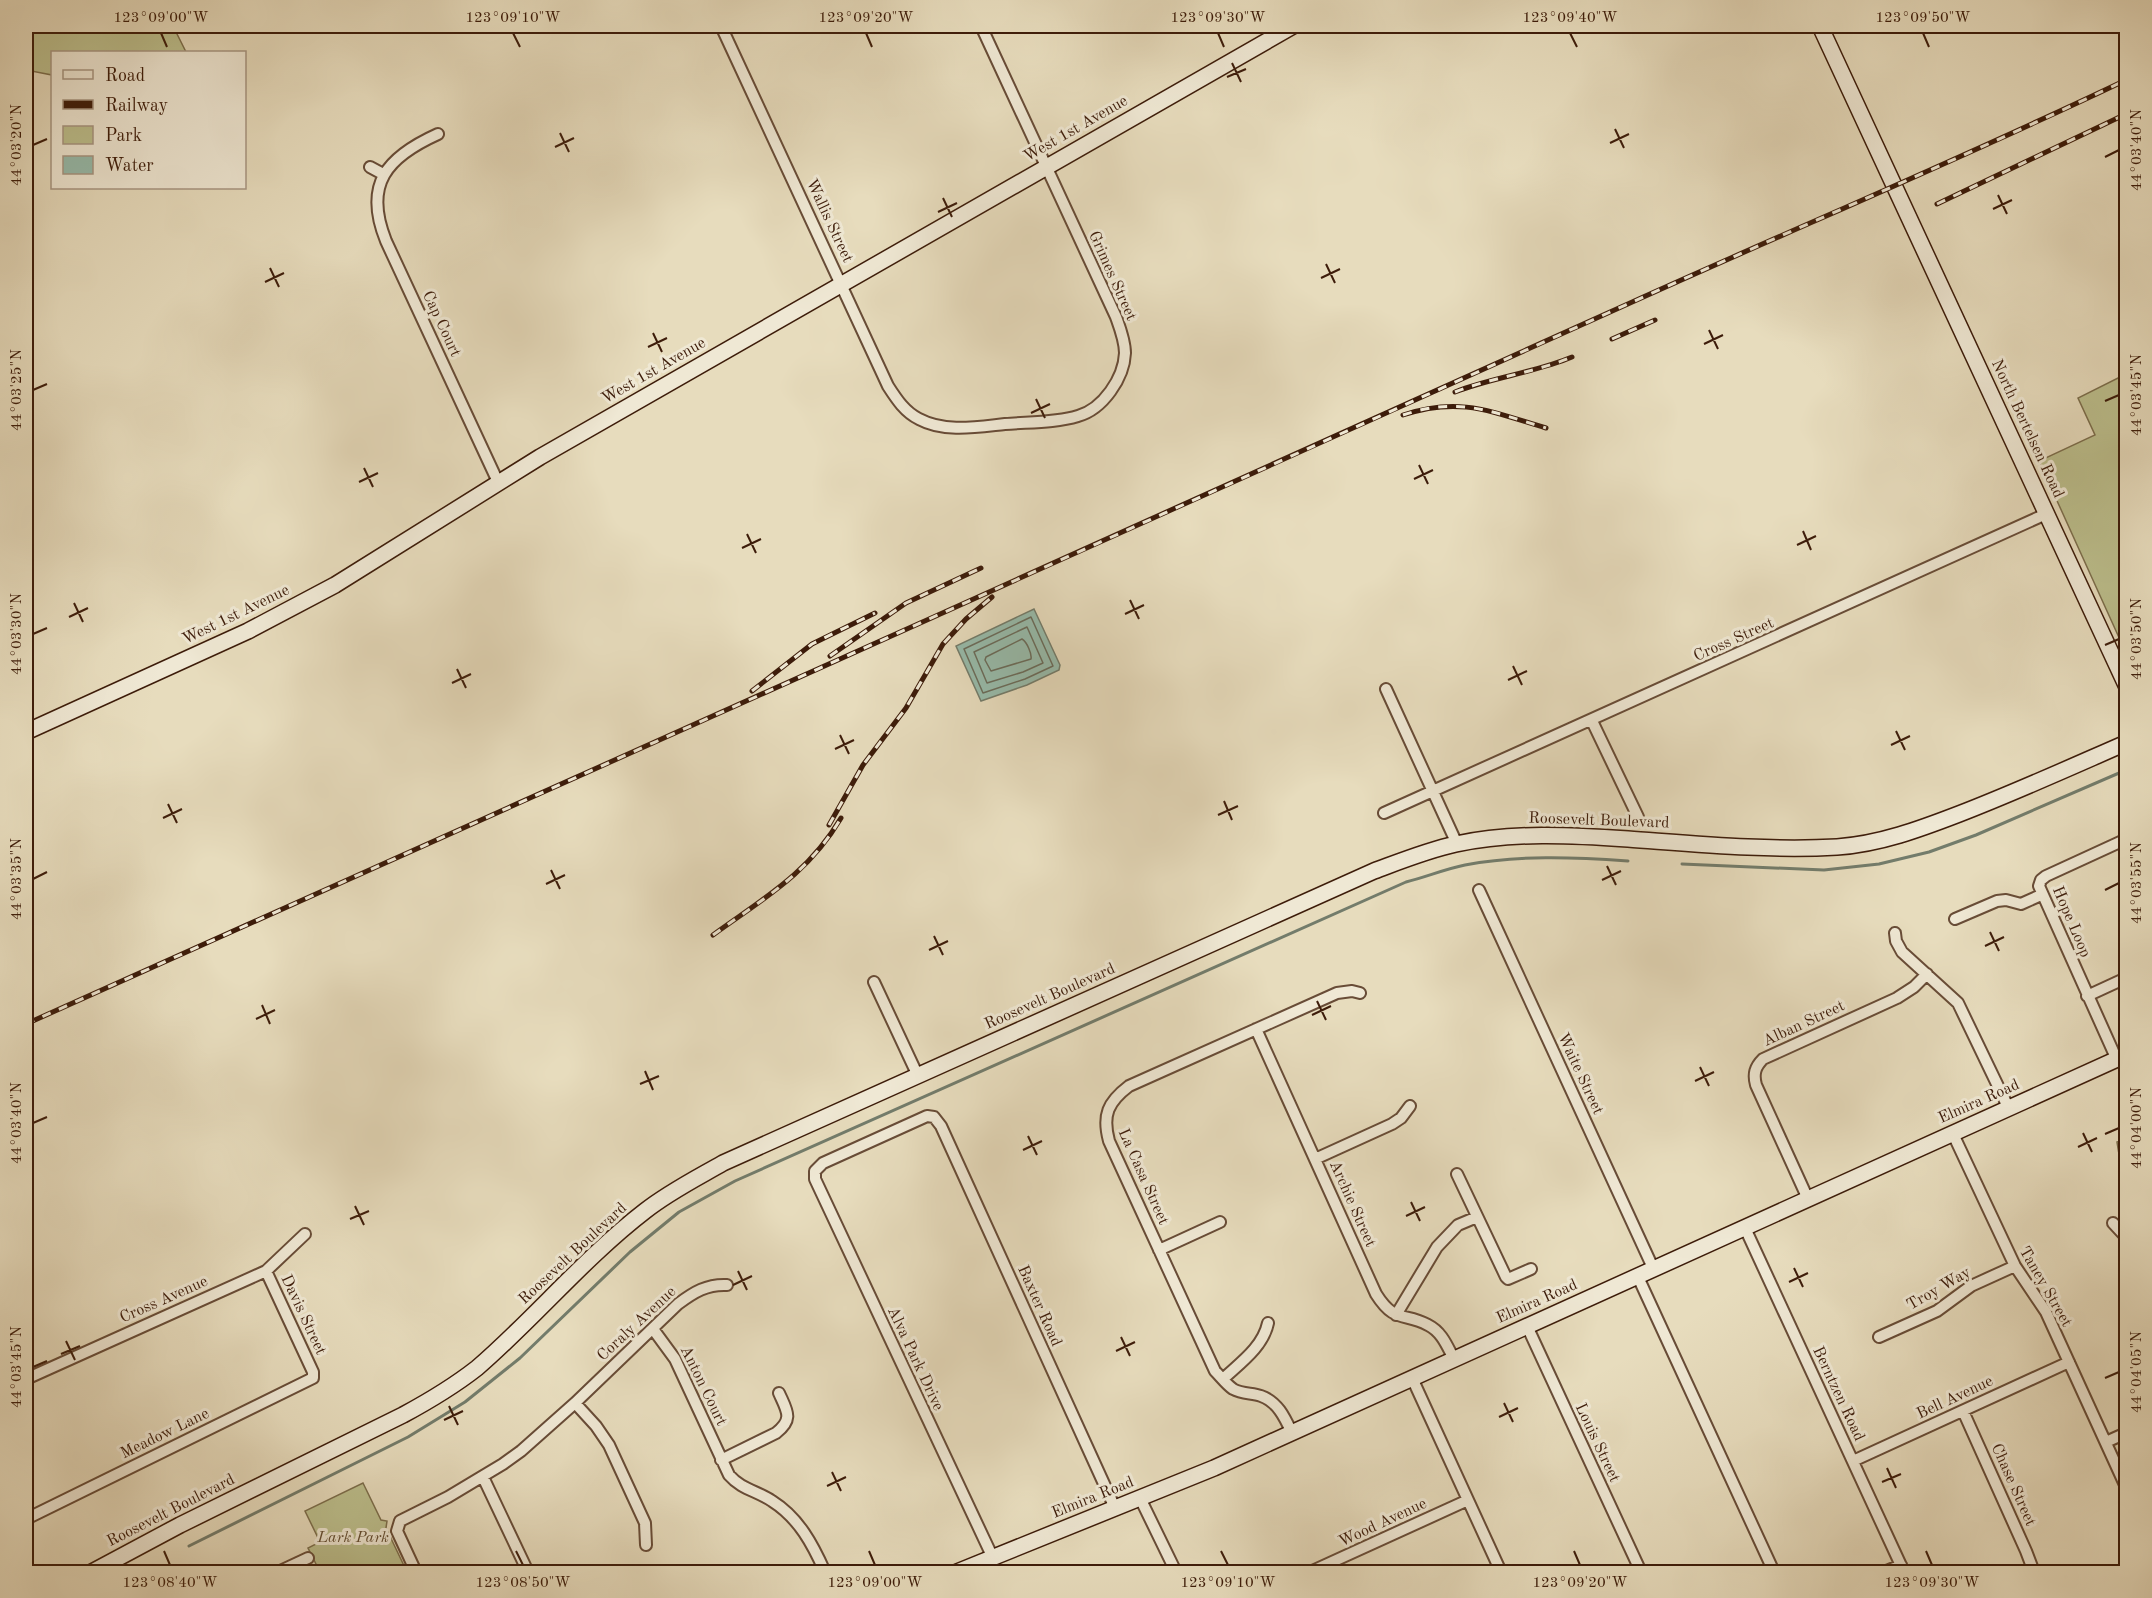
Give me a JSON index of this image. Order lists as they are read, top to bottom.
{
  "streets": {
    "street": [
      "West 1st Avenue",
      "Wallis Street",
      "Grimes Street",
      "Cap Court",
      "North Bertelsen Road",
      "Cross Street",
      "Roosevelt Boulevard",
      "Hope Loop",
      "Alban Street",
      "Waite Street",
      "Elmira Road",
      "La Casa Street",
      "Archie Street",
      "Taney Street",
      "Troy Way",
      "Cross Avenue",
      "Baxter Road",
      "Davis Street",
      "Coraly Avenue",
      "Alva Park Drive",
      "Anton Court",
      "Berntzen Road",
      "Bell Avenue",
      "Meadow Lane",
      "Louis Street",
      "Chase Street",
      "Wood Avenue"
    ]
  },
  "crossings": [
    ["West 1st Avenue", "Wallis Street"],
    ["West 1st Avenue", "Grimes Street"],
    ["West 1st Avenue", "Cap Court"],
    ["Wallis Street", "Grimes Street"],
    ["North Bertelsen Road", "Cross Street"],
    ["Hope Loop", "Elmira Road"],
    ["Alban Street", "Elmira Road"],
    ["Waite Street", "Elmira Road"],
    ["Elmira Road", "La Casa Street"],
    ["Elmira Road", "Taney Street"],
    ["Elmira Road", "Baxter Road"],
    ["Elmira Road", "Alva Park Drive"],
    ["Elmira Road", "Berntzen Road"],
    ["Elmira Road", "Louis Street"],
    ["La Casa Street", "Archie Street"],
    ["Taney Street", "Troy Way"],
    ["Taney Street", "Bell Avenue"],
    ["Cross Avenue", "Davis Street"],
    ["Baxter Road", "Alva Park Drive"],
    ["Davis Street", "Meadow Lane"],
    ["Coraly Avenue", "Anton Court"],
    ["Berntzen Road", "Bell Avenue"],
    ["Bell Avenue", "Chase Street"]
  ],
  "parks": ["Lark Park"],
  "legend": [
    "Road",
    "Railway",
    "Park",
    "Water"
  ],
  "coordinates": [
    "123°09'00\"W",
    "123°09'10\"W",
    "123°09'20\"W",
    "123°09'30\"W",
    "123°09'40\"W",
    "123°09'50\"W",
    "44°03'20\"N",
    "44°03'40\"N",
    "44°03'25\"N",
    "44°03'45\"N",
    "44°03'30\"N",
    "44°03'50\"N",
    "44°03'35\"N",
    "44°03'55\"N",
    "44°04'00\"N",
    "44°04'05\"N",
    "123°08'40\"W",
    "123°08'50\"W"
  ]
}
